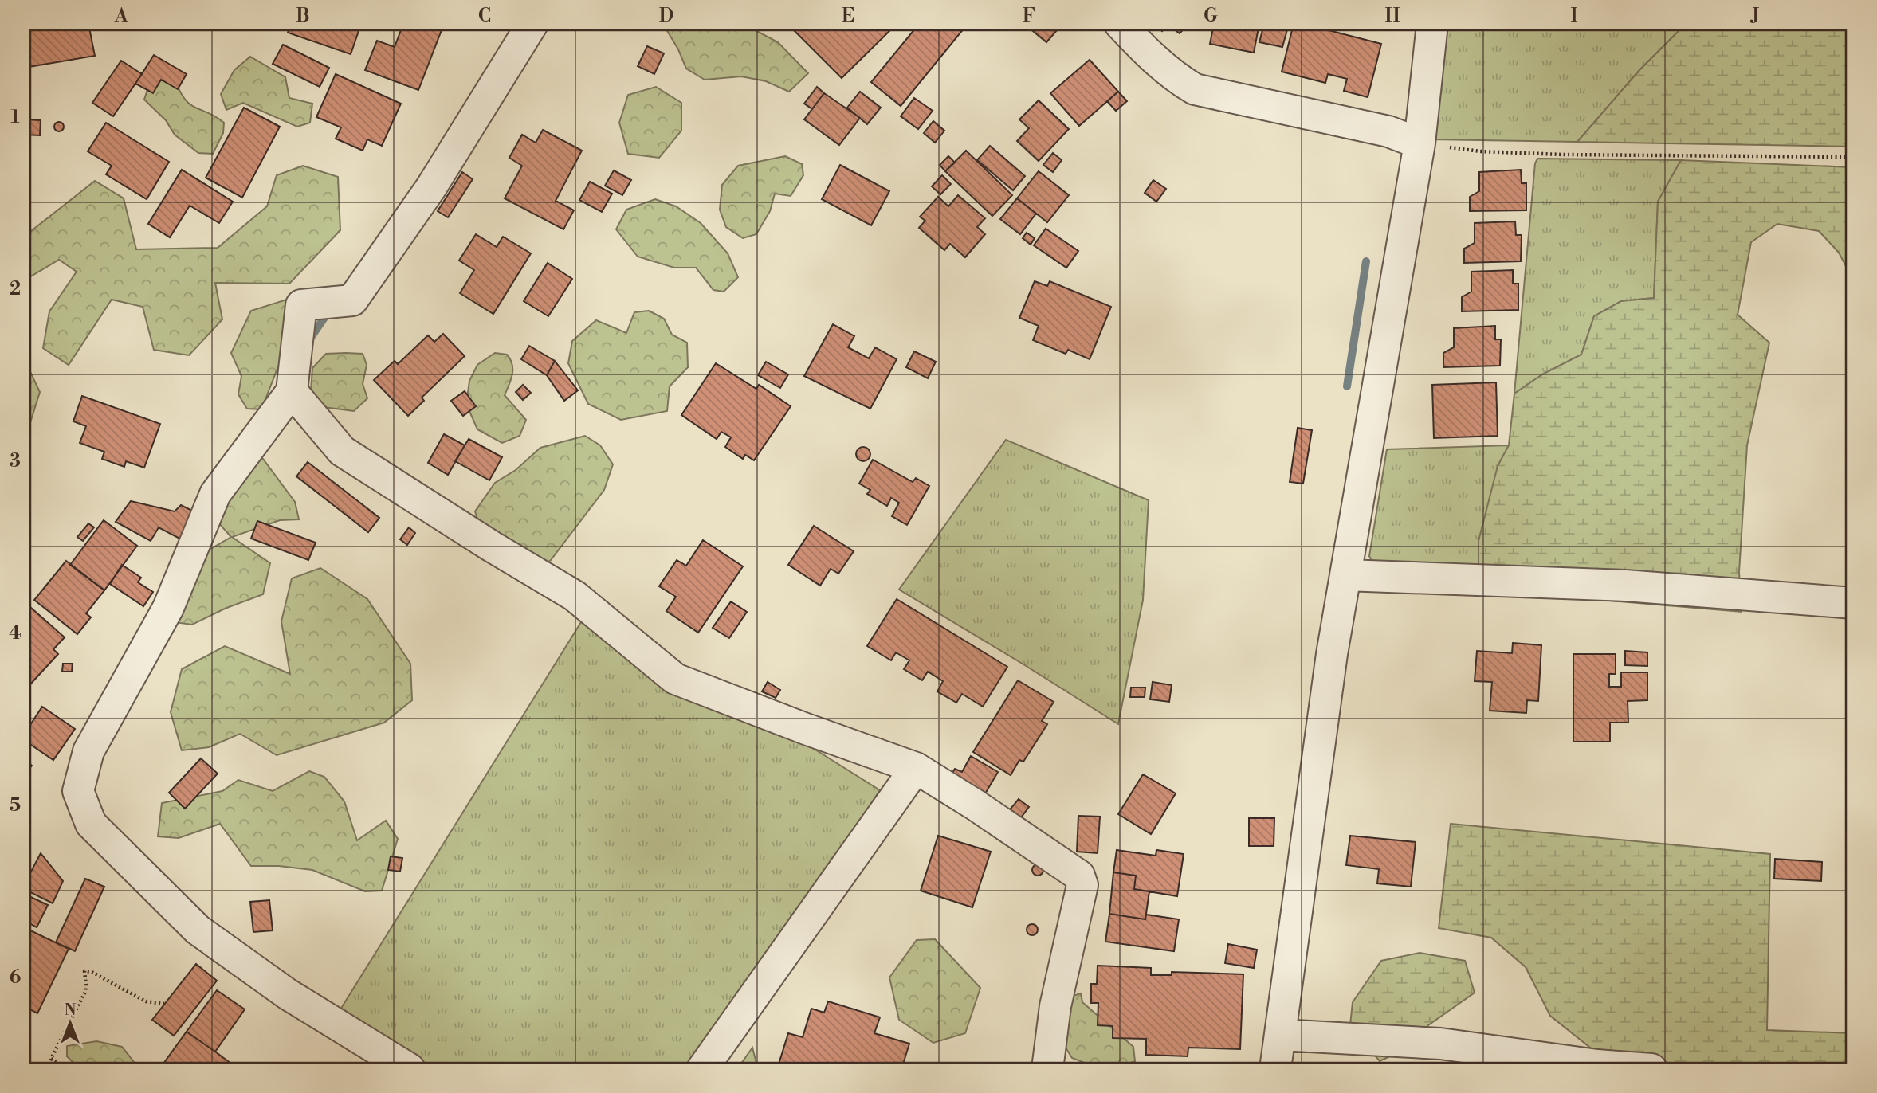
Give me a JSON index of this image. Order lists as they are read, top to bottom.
{
  "north": "top",
  "grid": {
    "columns": [
      "A",
      "B",
      "C",
      "D",
      "E",
      "F",
      "G",
      "H",
      "I",
      "J"
    ],
    "rows": [
      "1",
      "2",
      "3",
      "4",
      "5",
      "6"
    ]
  }
}
